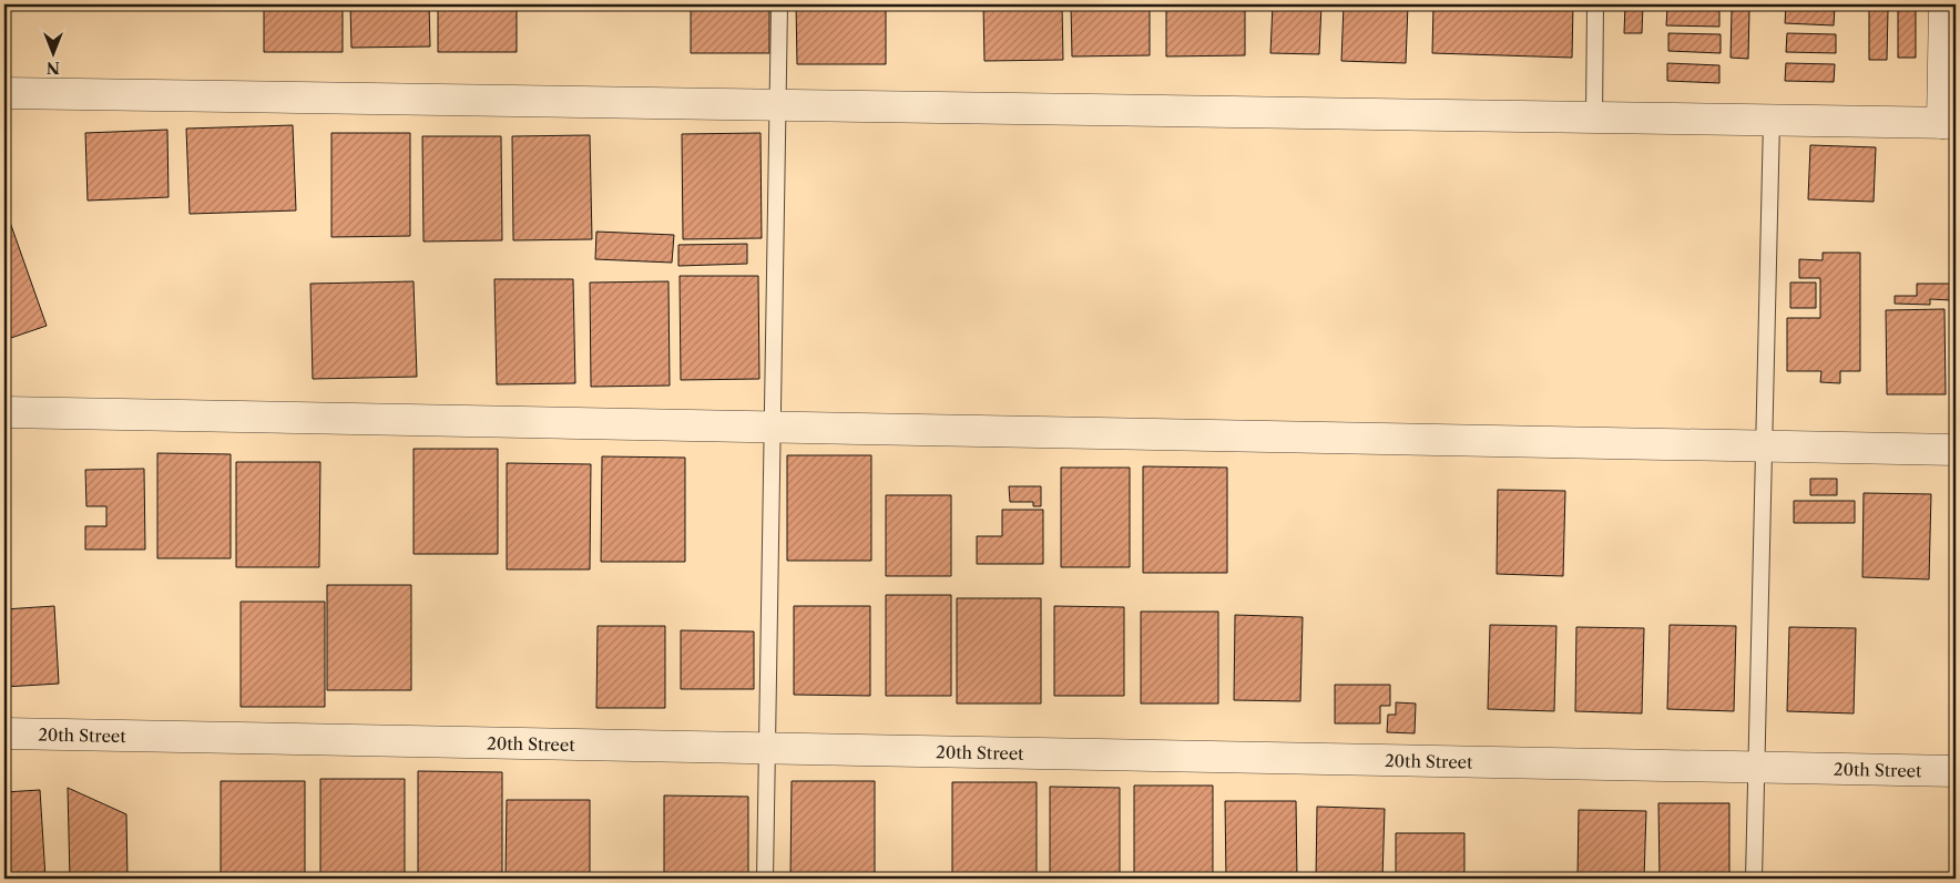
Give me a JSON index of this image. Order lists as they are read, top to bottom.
{
  "streets": {
    "street": ["20th Street"]
  },
  "north": "bottom"
}
